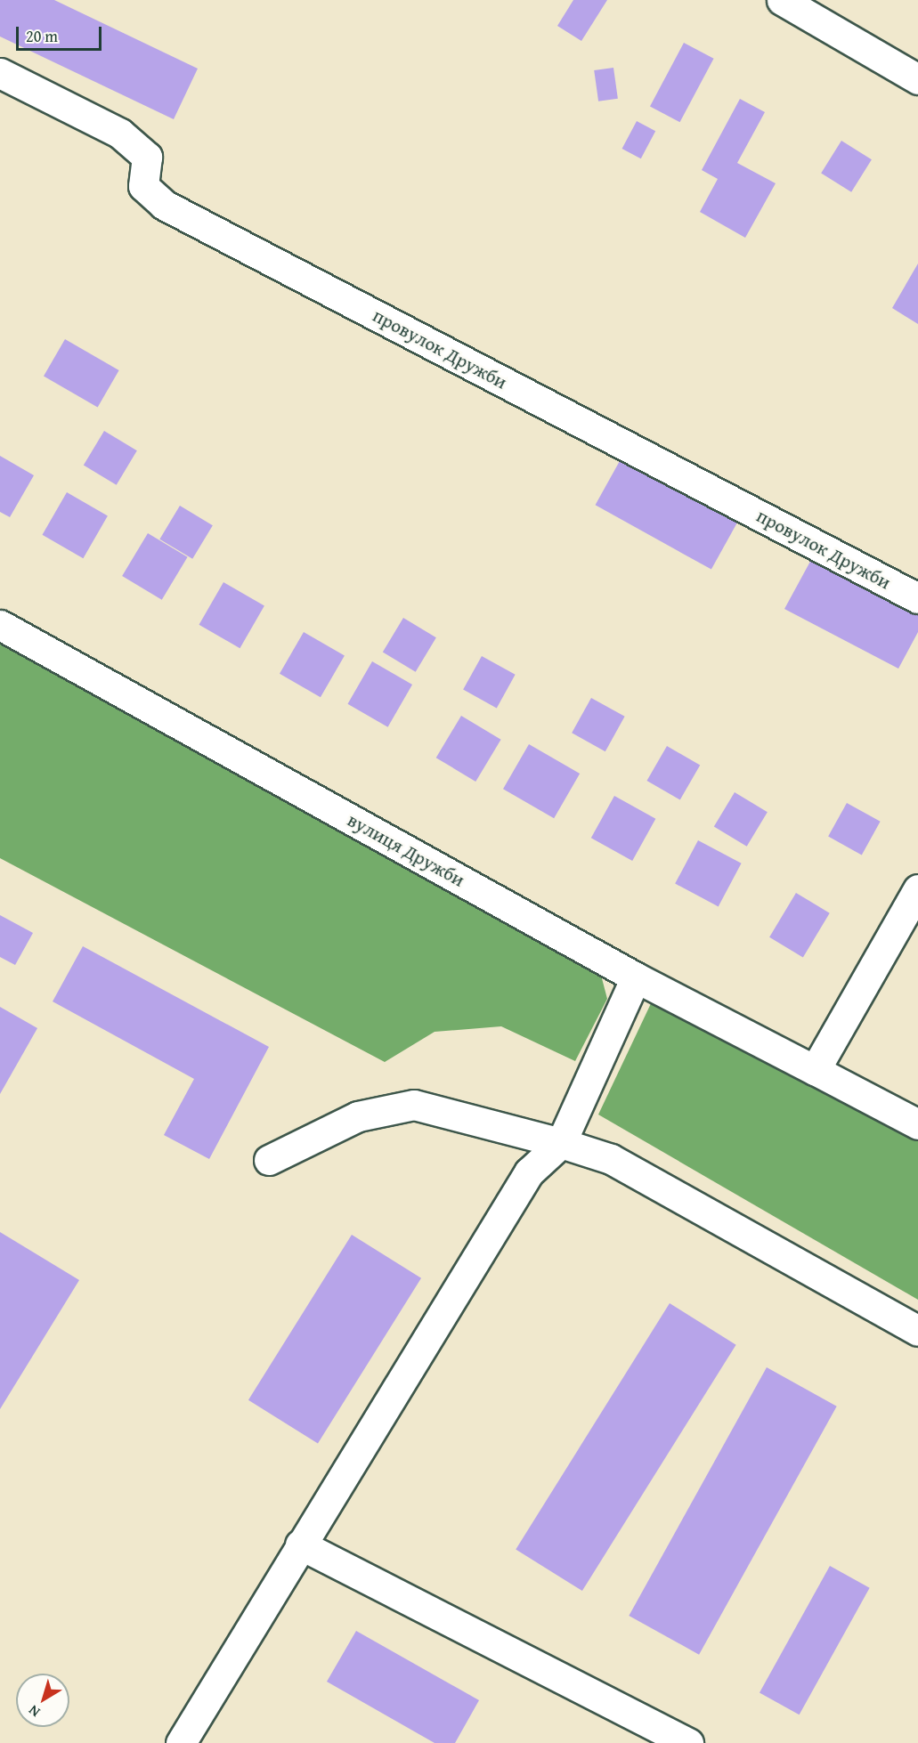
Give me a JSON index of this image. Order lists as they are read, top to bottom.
{
  "streets": {
    "street": ["провулок Дружби", "вулиця Дружби"]
  },
  "scale_bar": "20 m",
  "north": "bottom left"
}
